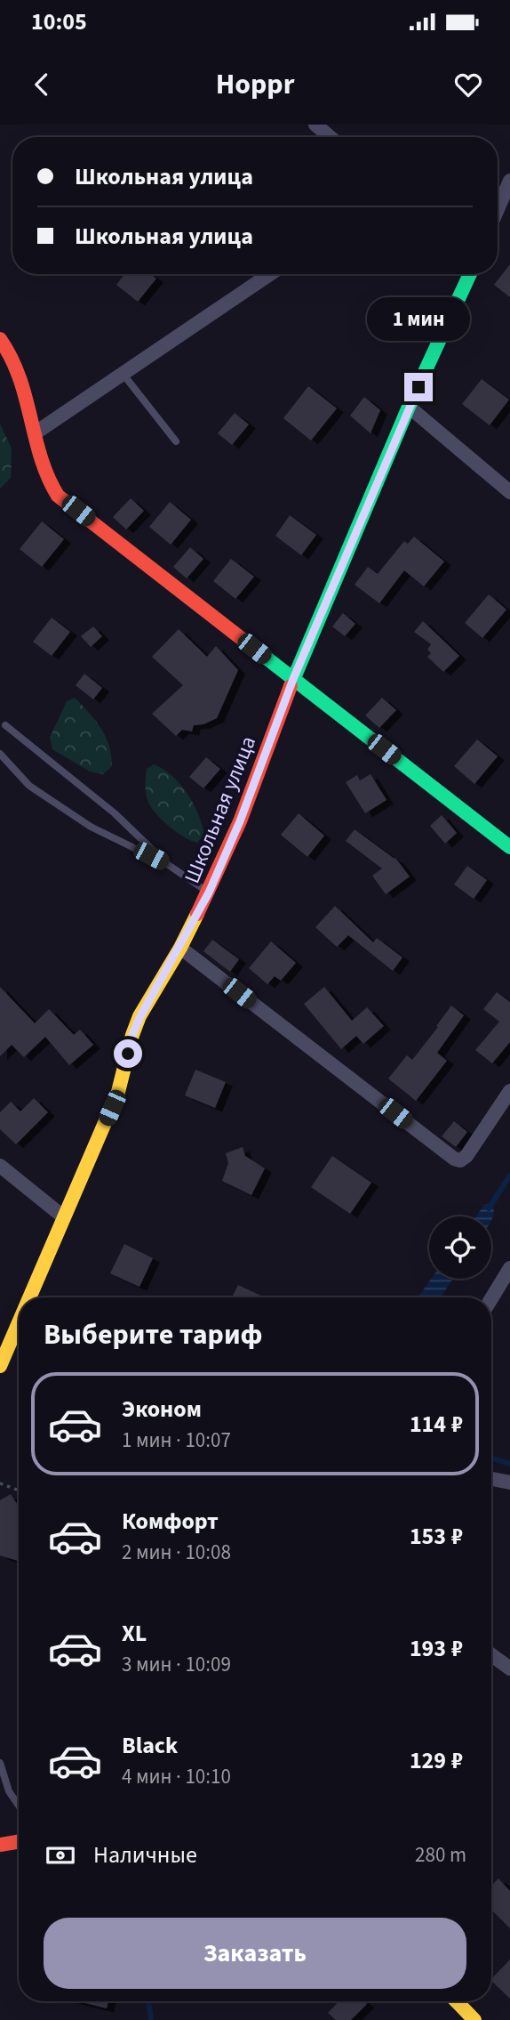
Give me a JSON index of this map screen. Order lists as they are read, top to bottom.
{
  "streets": {
    "street": ["Школьная улица"]
  },
  "page": {
    "status": "10:05",
    "header": "Hoppr",
    "banner": ["Школьная улица", "Школьная улица"],
    "bubble": "1 мин",
    "heading": "Выберите тариф",
    "list": [
      {
        "name": "Эконом",
        "note": "1 мин · 10:07",
        "value": "114 ₽"
      },
      {
        "name": "Комфорт",
        "note": "2 мин · 10:08",
        "value": "153 ₽"
      },
      {
        "name": "XL",
        "note": "3 мин · 10:09",
        "value": "193 ₽"
      },
      {
        "name": "Black",
        "note": "4 мин · 10:10",
        "value": "129 ₽"
      }
    ],
    "pay": ["Наличные", "280 m"],
    "buttons": "Заказать"
  }
}
